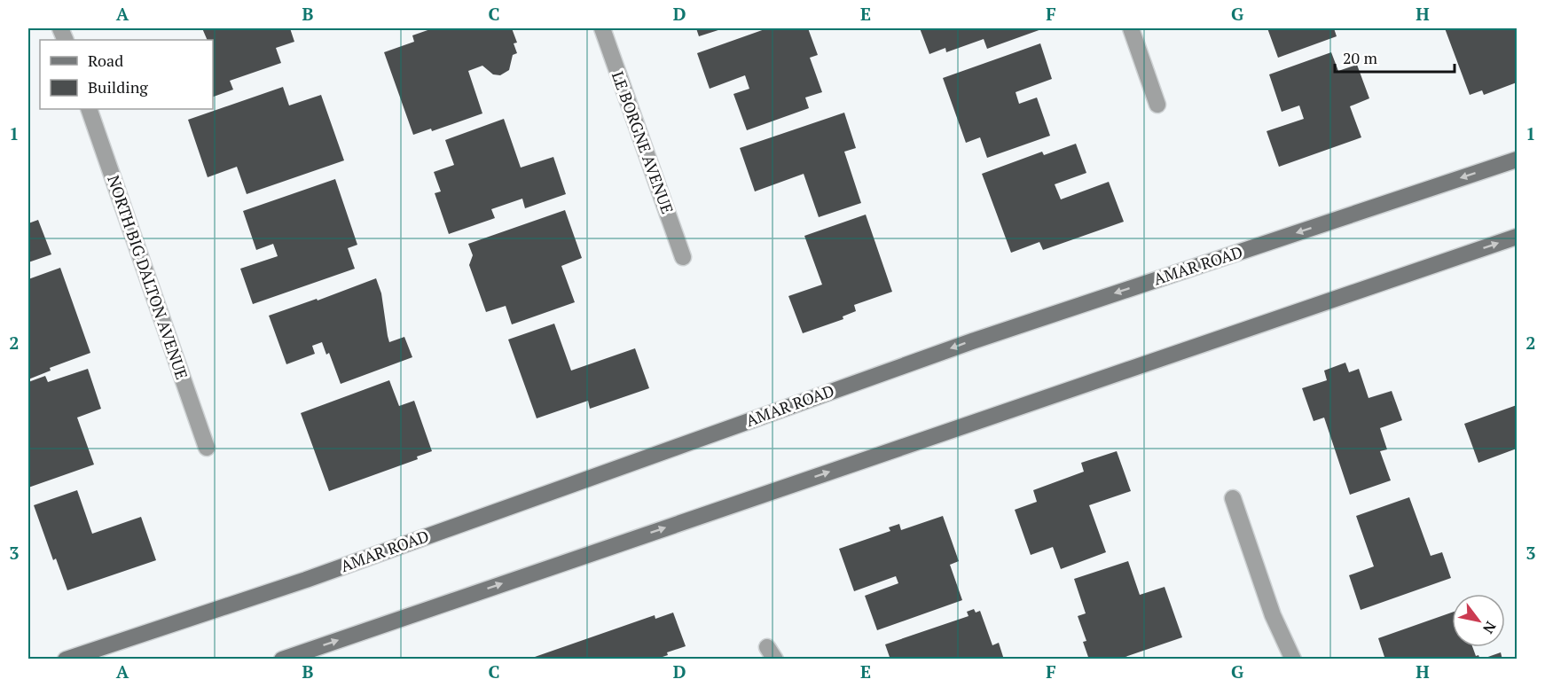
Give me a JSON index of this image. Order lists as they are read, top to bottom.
{
  "streets": {
    "main road": ["AMAR ROAD"],
    "street": ["LE BORGNE AVENUE", "NORTH BIG DALTON AVENUE"]
  },
  "legend": ["Road", "Building"],
  "scale_bar": "20 m",
  "north": "bottom right",
  "grid": {
    "columns": [
      "A",
      "B",
      "C",
      "D",
      "E",
      "F",
      "G",
      "H"
    ],
    "rows": ["1", "2", "3"]
  }
}
